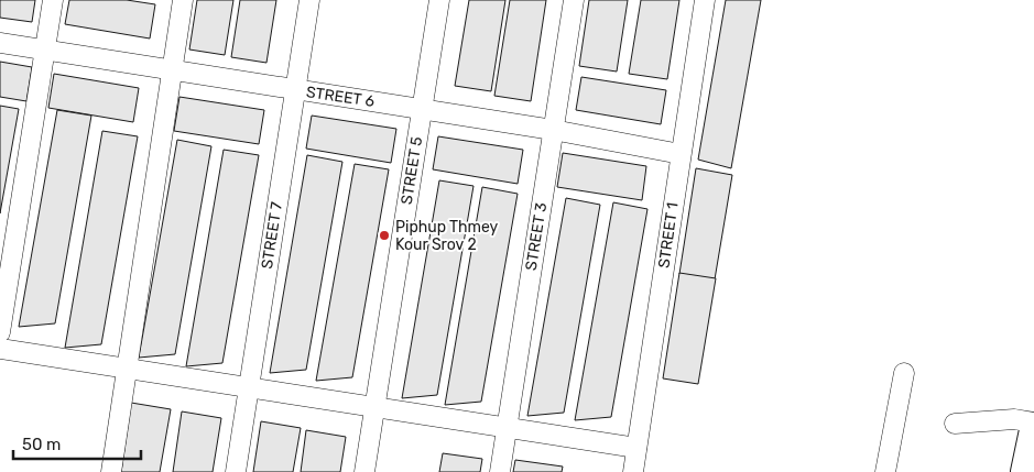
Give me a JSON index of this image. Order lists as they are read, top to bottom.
{
  "streets": {
    "street": [
      "STREET 6",
      "STREET 5",
      "STREET 7",
      "STREET 1",
      "STREET 3"
    ]
  },
  "crossings": [
    ["STREET 6", "STREET 5"],
    ["STREET 6", "STREET 7"],
    ["STREET 6", "STREET 1"],
    ["STREET 6", "STREET 3"]
  ],
  "places": ["Piphup Thmey Kour Srov 2"],
  "scale_bar": "50 m"
}
